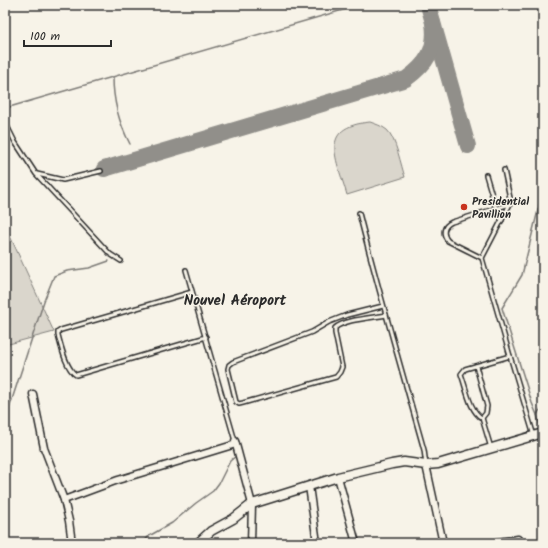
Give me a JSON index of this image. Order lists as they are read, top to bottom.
{
  "districts": ["Nouvel Aéroport"],
  "places": ["Presidential Pavillion"],
  "scale_bar": "100 m"
}
